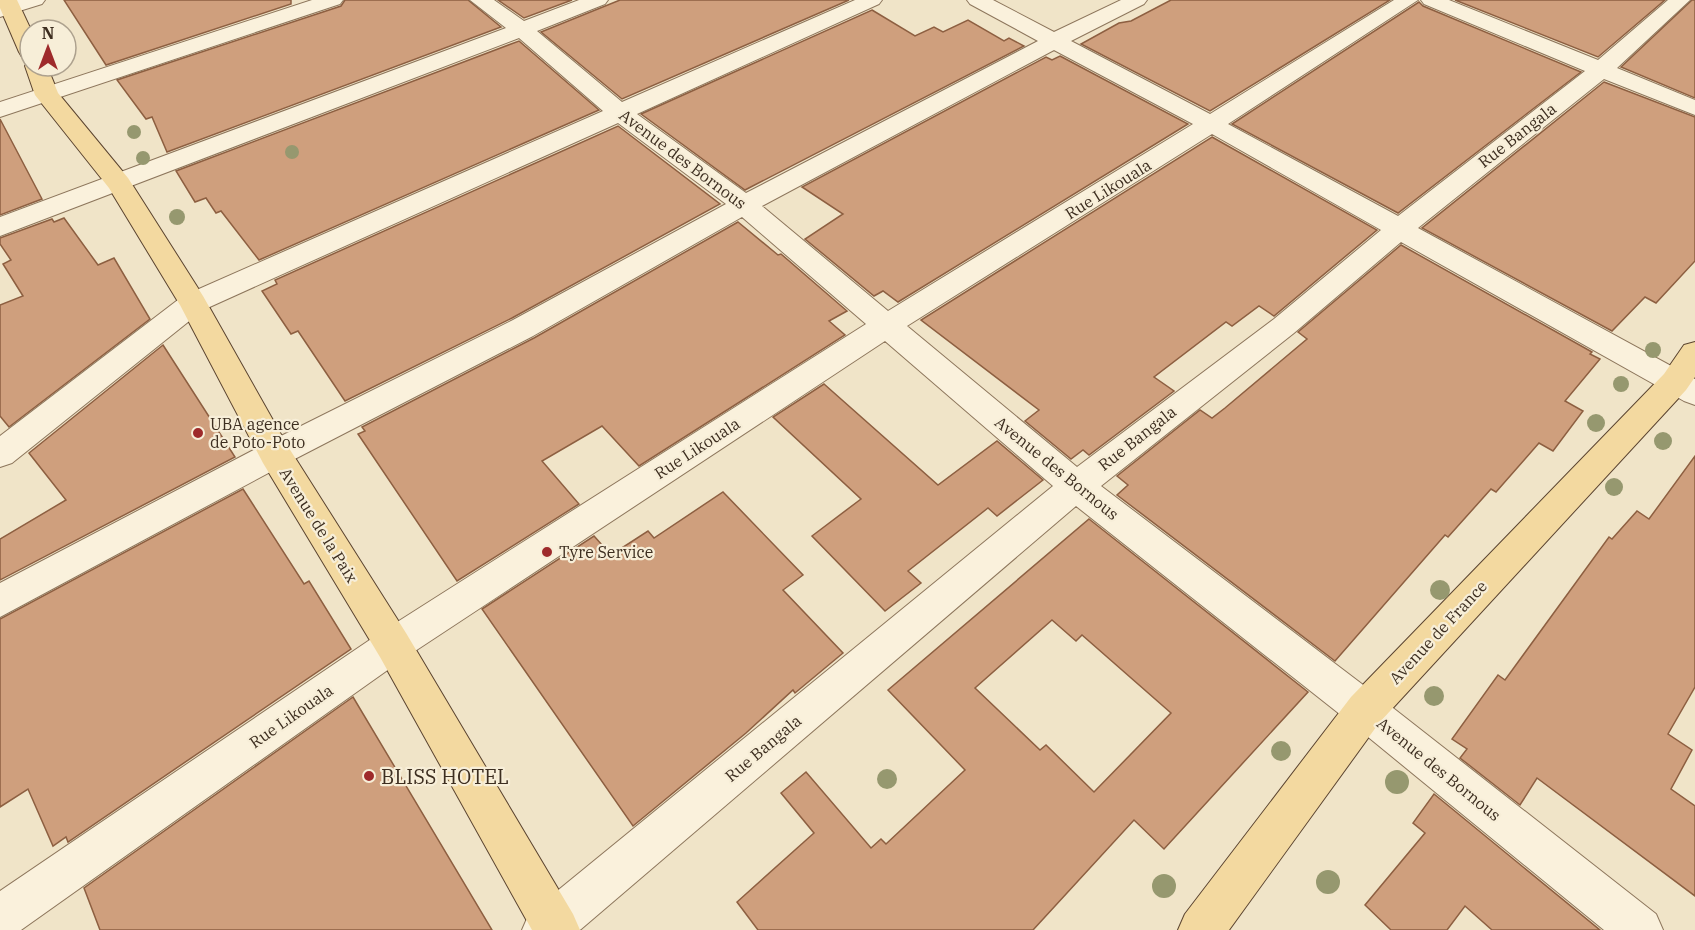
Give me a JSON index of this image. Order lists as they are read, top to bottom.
{
  "streets": {
    "main road": ["Avenue de la Paix", "Avenue de France"],
    "street": ["Rue Bangala", "Avenue des Bornous", "Rue Likouala"]
  },
  "crossings": [
    ["Rue Bangala", "Avenue des Bornous"],
    ["Rue Bangala", "Avenue de la Paix"],
    ["Avenue des Bornous", "Rue Likouala"],
    ["Avenue des Bornous", "Avenue de France"],
    ["Rue Likouala", "Avenue de la Paix"]
  ],
  "places": ["UBA agence de Poto-Poto", "Tyre Service", "BLISS HOTEL"],
  "north": "top"
}
